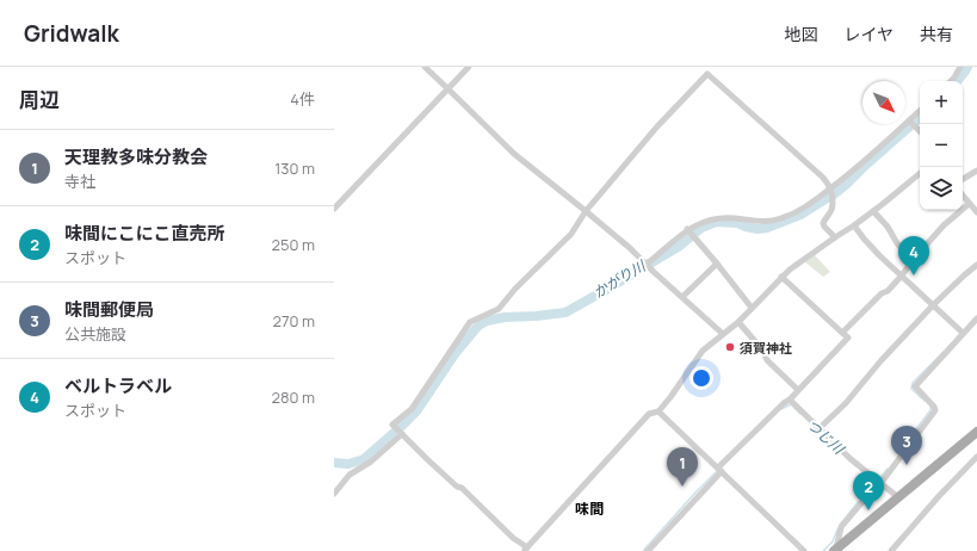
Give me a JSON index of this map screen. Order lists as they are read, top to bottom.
{
  "districts": ["味間"],
  "water": ["かがり川", "つじ川"],
  "places": ["須賀神社"],
  "north": "bottom right",
  "page": {
    "header": "Gridwalk",
    "nav": ["地図", "レイヤ", "共有"],
    "heading": ["周辺", "4件"],
    "map_buttons": ["+", "−"],
    "list": [
      {
        "mark": "1",
        "name": "天理教多味分教会",
        "note": "寺社",
        "value": "130 m"
      },
      {
        "mark": "2",
        "name": "味間にこにこ直売所",
        "note": "スポット",
        "value": "250 m"
      },
      {
        "mark": "3",
        "name": "味間郵便局",
        "note": "公共施設",
        "value": "270 m"
      },
      {
        "mark": "4",
        "name": "ベルトラベル",
        "note": "スポット",
        "value": "280 m"
      }
    ],
    "pins": [
      "4",
      "3",
      "1",
      "2"
    ]
  }
}
